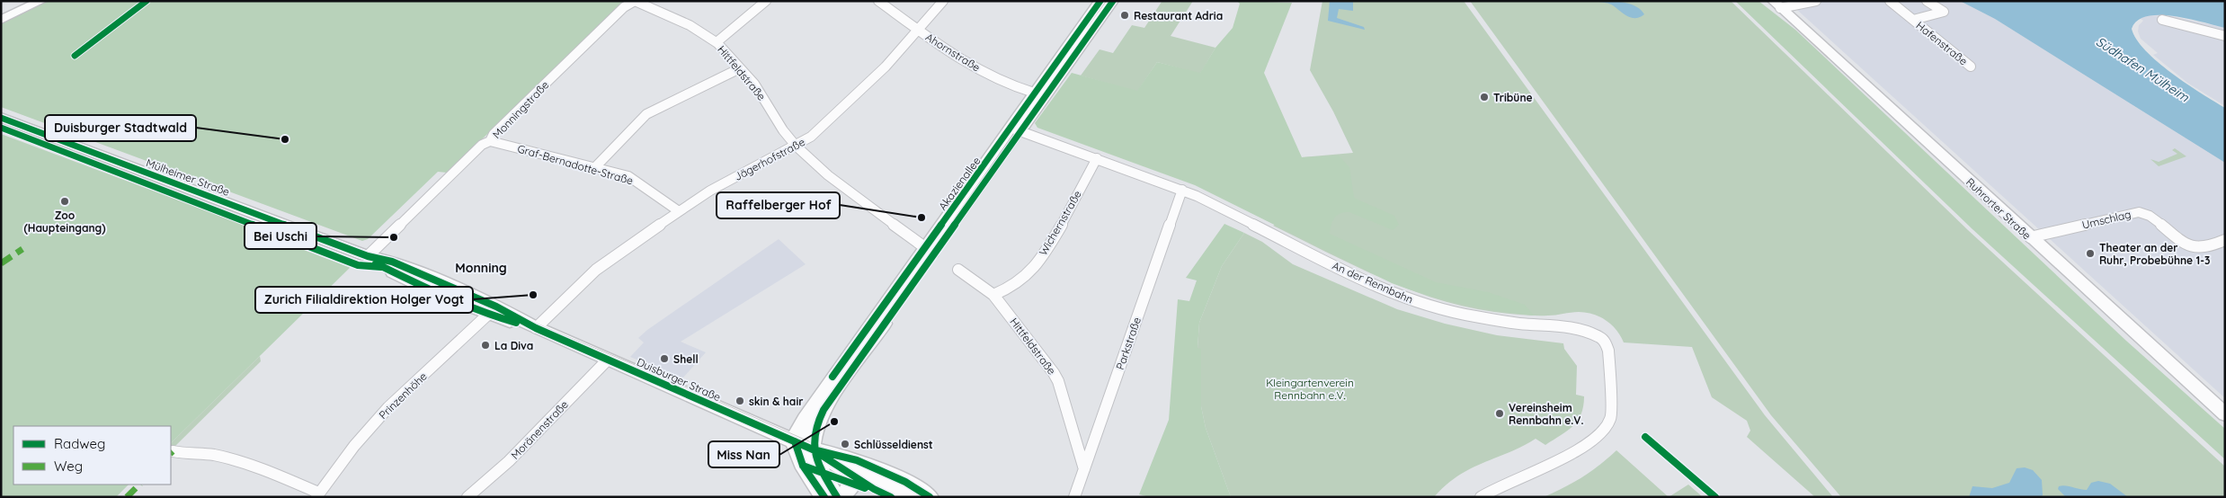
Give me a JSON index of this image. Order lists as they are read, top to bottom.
{
  "streets": {
    "main road": [
      "Mülheimer Straße",
      "Akazienallee",
      "Ruhrorter Straße",
      "Duisburger Straße"
    ],
    "street": [
      "Hafenstraße",
      "Ahornstraße",
      "Hittfeldstraße",
      "Monningstraße",
      "Jägerhofstraße",
      "Graf-Bernadotte-Straße",
      "Umschlag",
      "Wichernstraße",
      "An der Rennbahn",
      "Parkstraße",
      "Prinzenhöhe",
      "Moränenstraße"
    ]
  },
  "crossings": [
    ["Ahornstraße", "Jägerhofstraße"],
    ["Ahornstraße", "Akazienallee"],
    ["Hittfeldstraße", "Monningstraße"],
    ["Hittfeldstraße", "Jägerhofstraße"],
    ["Hittfeldstraße", "Akazienallee"],
    ["Hittfeldstraße", "Wichernstraße"],
    ["Hittfeldstraße", "Parkstraße"],
    ["Monningstraße", "Graf-Bernadotte-Straße"],
    ["Monningstraße", "Mülheimer Straße"],
    ["Monningstraße", "Duisburger Straße"],
    ["Jägerhofstraße", "Graf-Bernadotte-Straße"],
    ["Jägerhofstraße", "Duisburger Straße"],
    ["Mülheimer Straße", "Duisburger Straße"],
    ["Akazienallee", "An der Rennbahn"],
    ["Akazienallee", "Duisburger Straße"],
    ["Ruhrorter Straße", "Umschlag"],
    ["Wichernstraße", "An der Rennbahn"],
    ["An der Rennbahn", "Parkstraße"],
    ["Duisburger Straße", "Prinzenhöhe"],
    ["Duisburger Straße", "Moränenstraße"]
  ],
  "districts": ["Monning"],
  "water": ["Südhafen Mülheim"],
  "parks": ["Kleingartenverein Rennbahn e.V."],
  "places": [
    "Restaurant Adria",
    "Tribüne",
    "Duisburger Stadtwald",
    "Zoo (Haupteingang)",
    "Raffelberger Hof",
    "Bei Uschi",
    "Theater an der Ruhr, Probebühne 1-3",
    "Zurich Filialdirektion Holger Vogt",
    "La Diva",
    "Shell",
    "skin & hair",
    "Vereinsheim Rennbahn e.V.",
    "Miss Nan",
    "Schlüsseldienst"
  ],
  "legend": ["Radweg", "Weg"]
}
